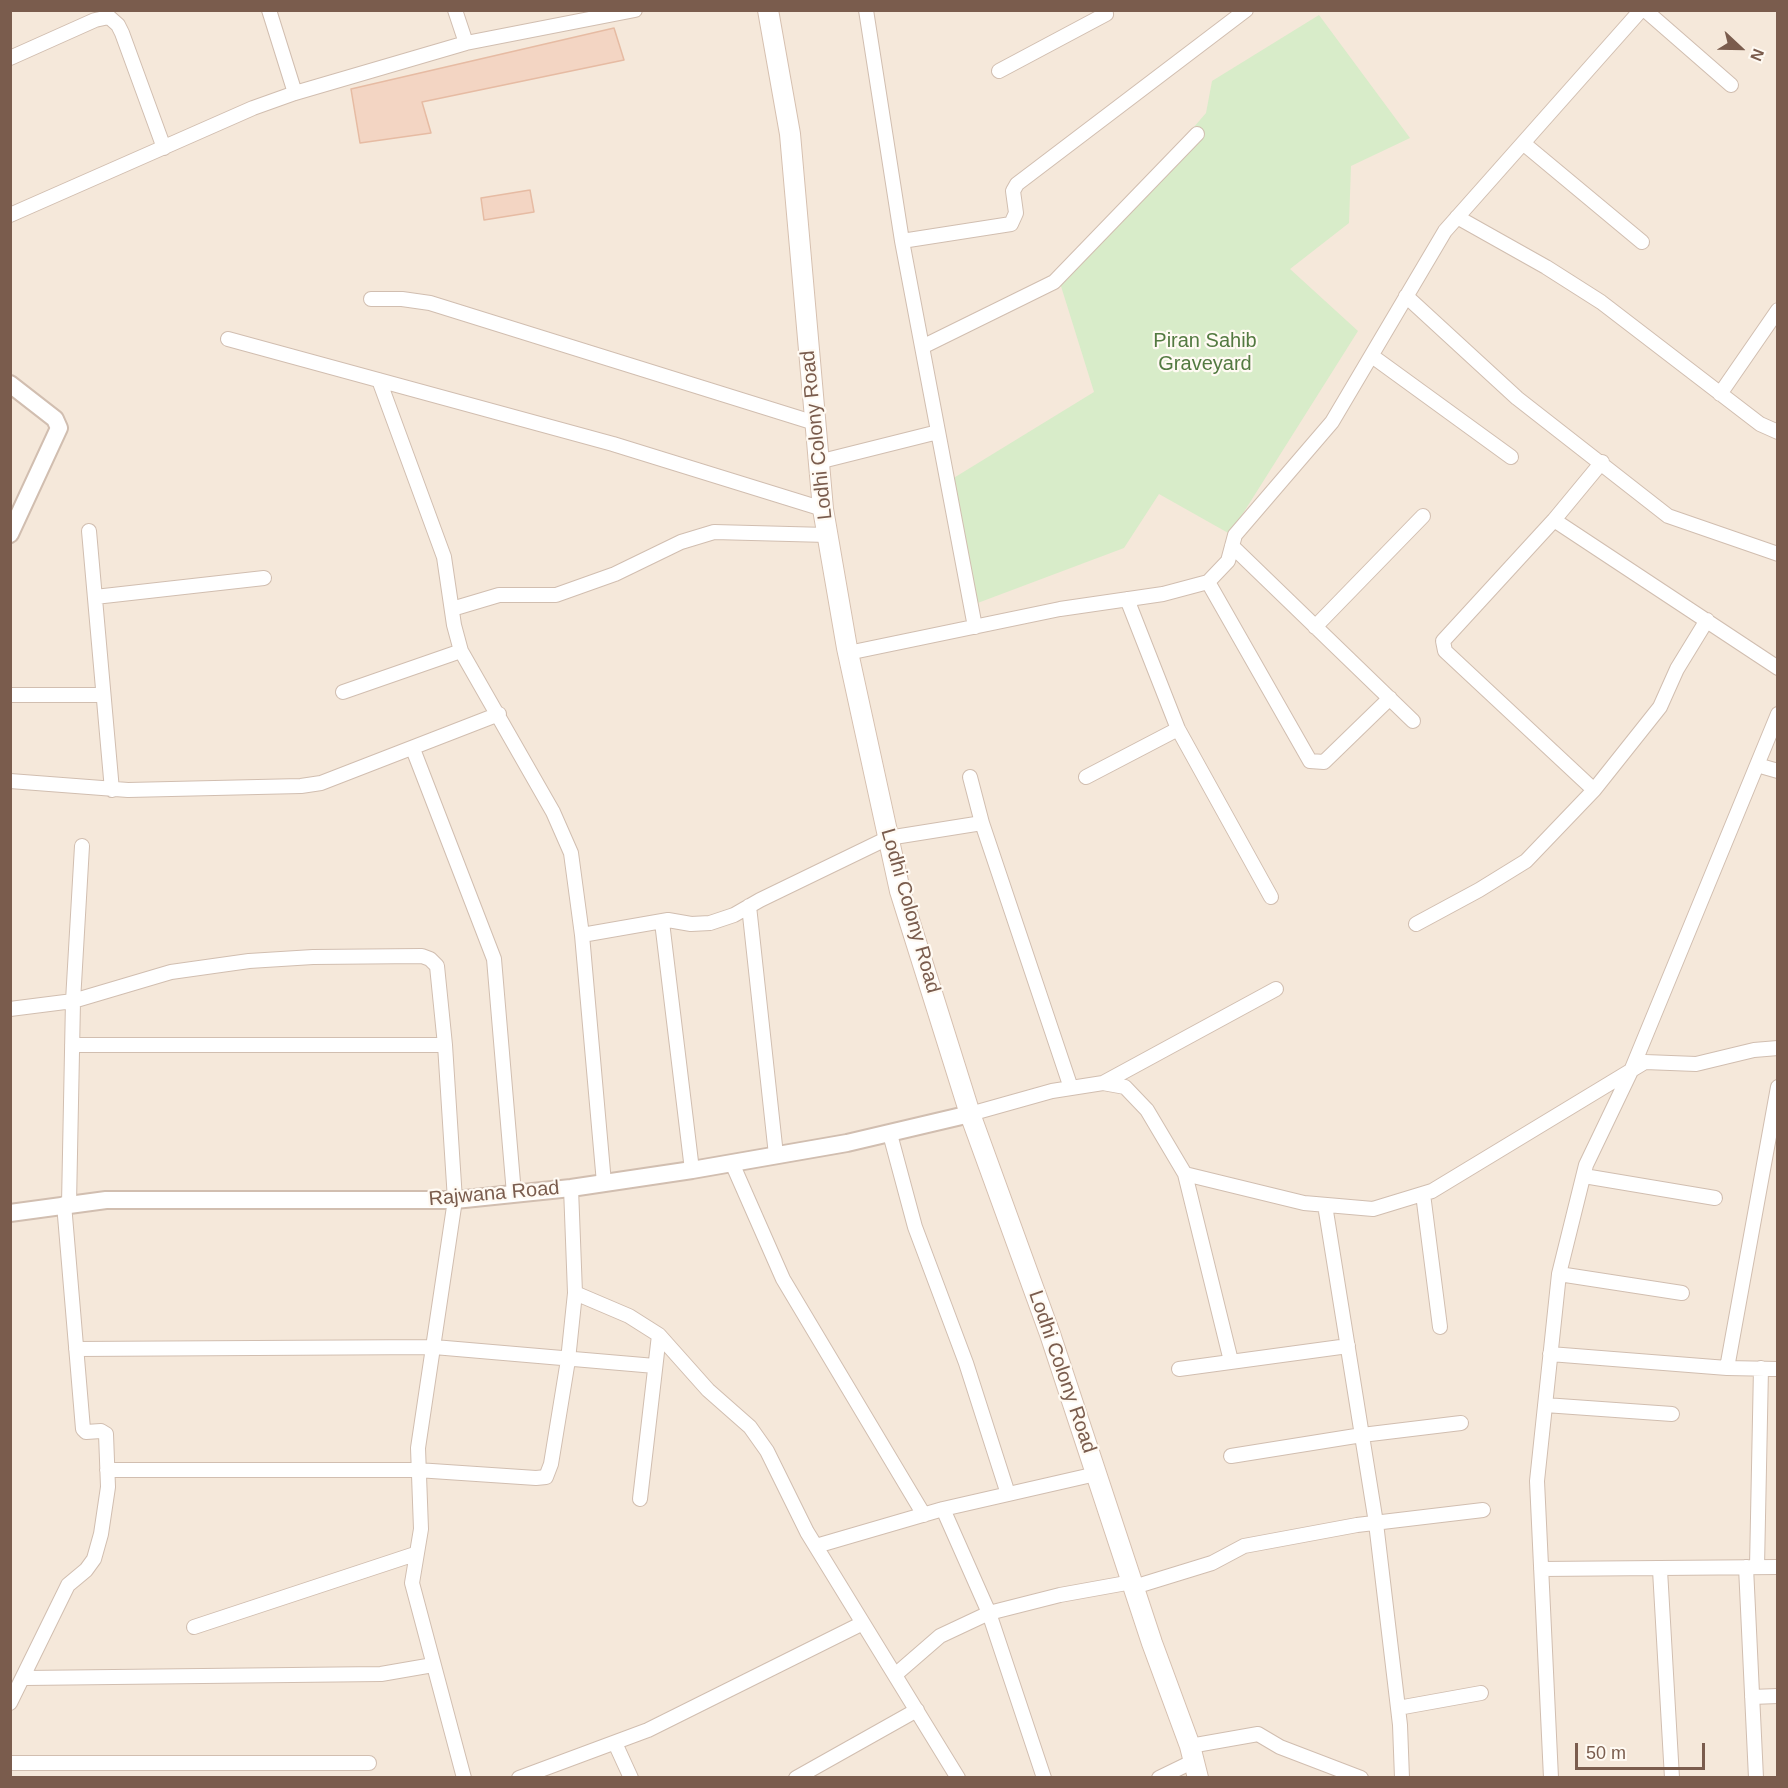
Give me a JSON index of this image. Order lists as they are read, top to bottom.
{
  "streets": {
    "main road": ["Lodhi Colony Road"],
    "street": ["Rajwana Road"]
  },
  "crossings": [
    ["Lodhi Colony Road", "Rajwana Road"]
  ],
  "parks": ["Piran Sahib Graveyard"],
  "scale_bar": "50 m",
  "north": "right"
}
